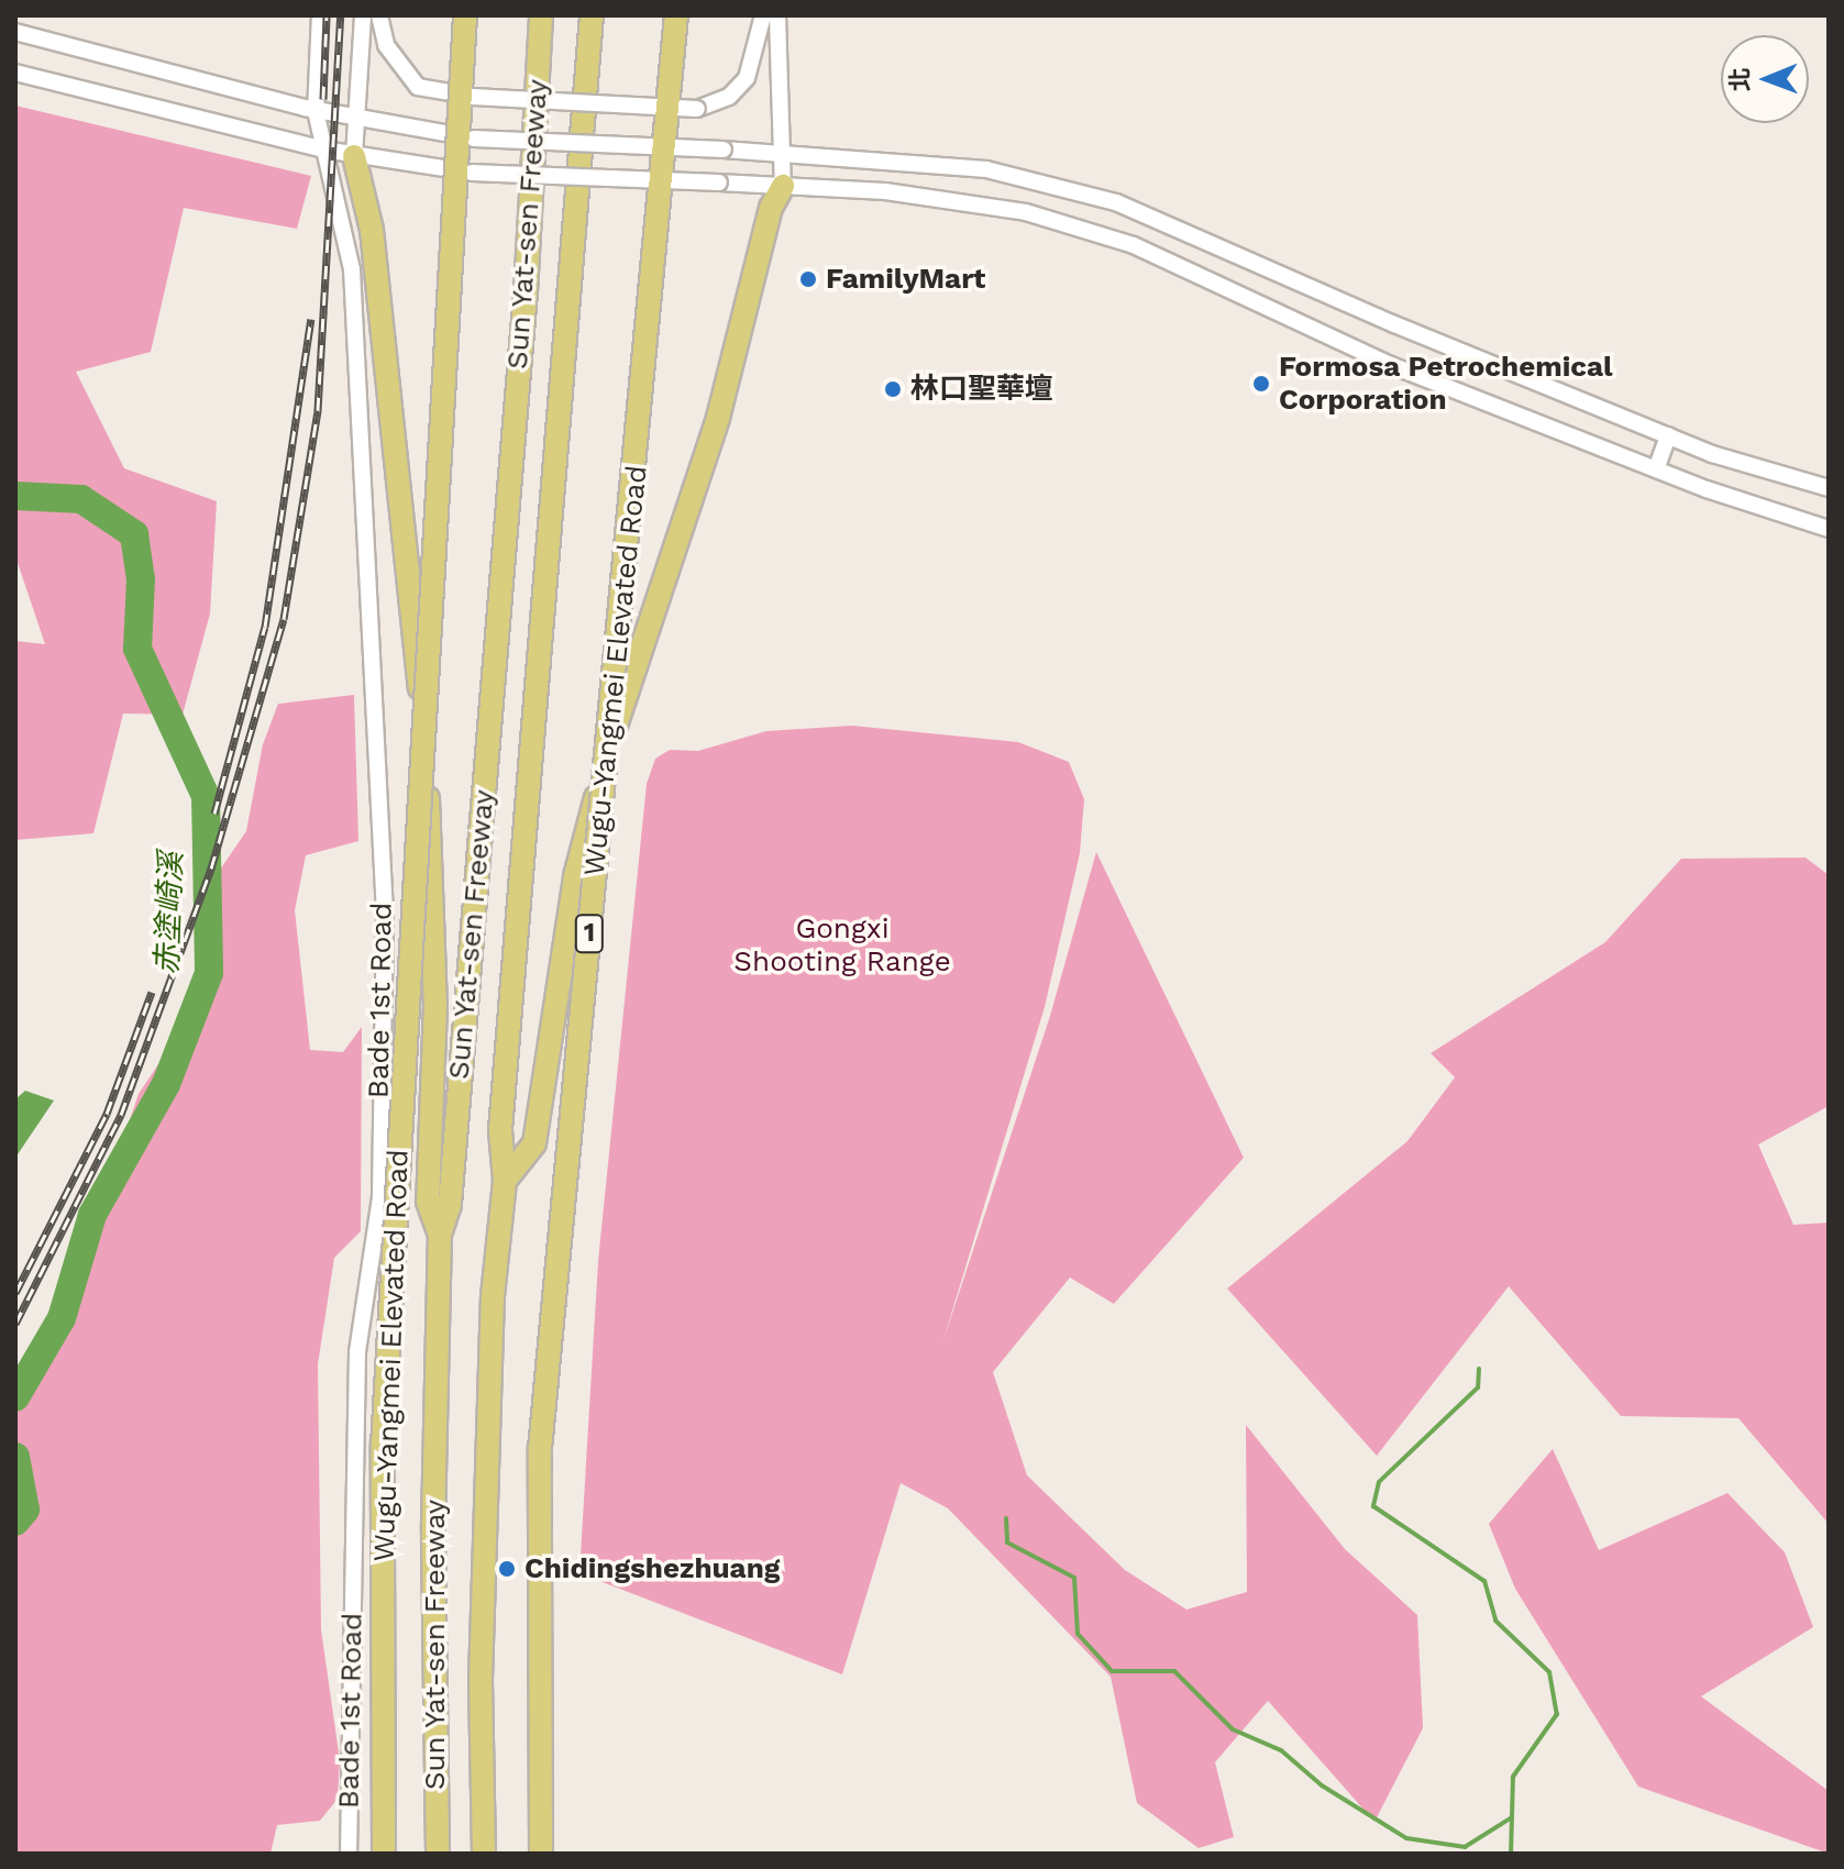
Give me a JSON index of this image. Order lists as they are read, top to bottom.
{
  "streets": {
    "highway": ["Sun Yat-sen Freeway", "Wugu-Yangmei Elevated Road", "1"],
    "street": ["Bade 1st Road"]
  },
  "water": ["赤塗崎溪"],
  "parks": ["Gongxi Shooting Range"],
  "places": [
    "FamilyMart",
    "Formosa Petrochemical Corporation",
    "林口聖華壇",
    "Chidingshezhuang"
  ],
  "north": "left"
}
